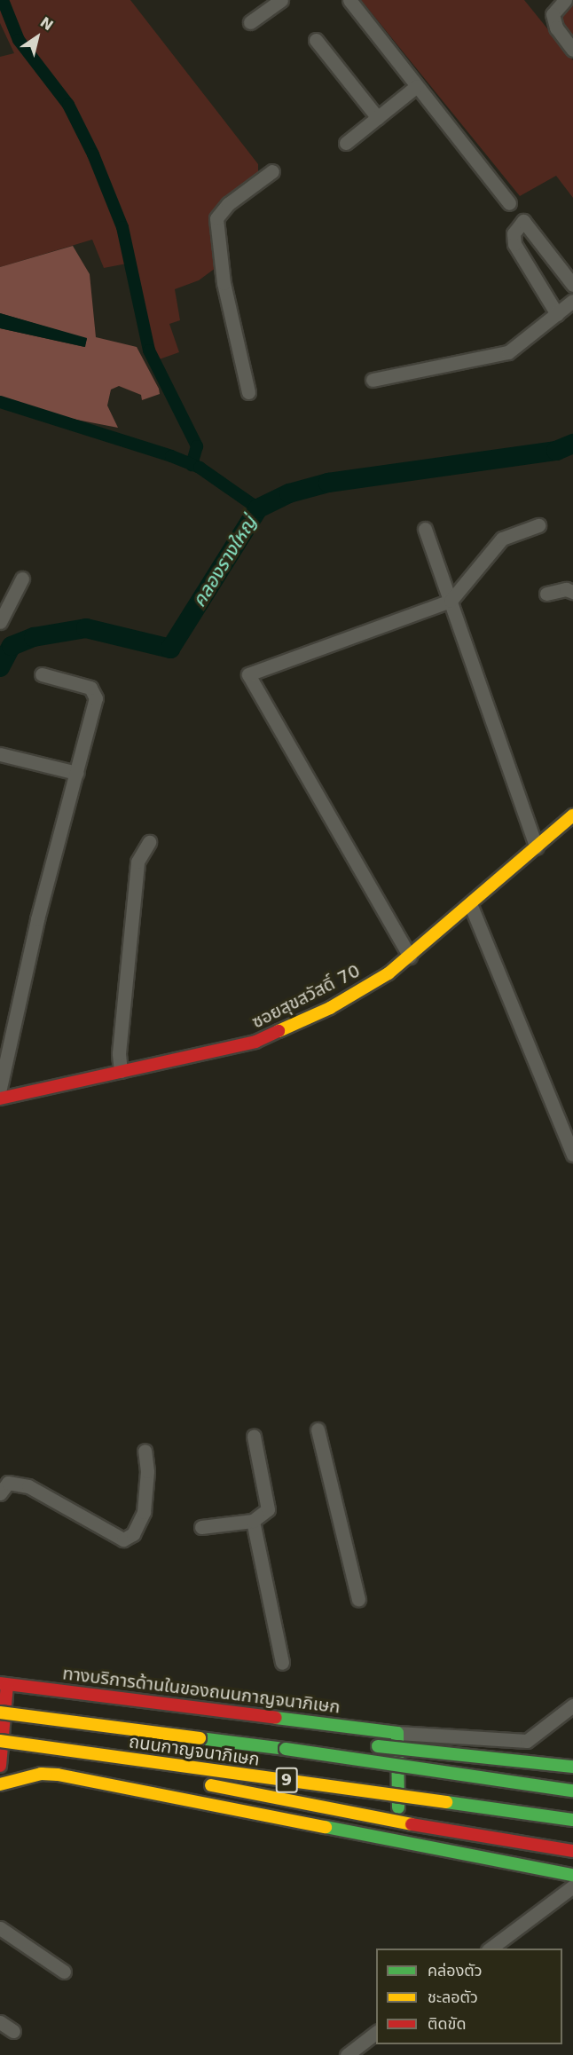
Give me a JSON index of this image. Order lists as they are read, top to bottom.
{
  "streets": {
    "main road": [
      "ซอยสุขสวัสดิ์ 70",
      "ทางบริการด้านในของถนนกาญจนาภิเษก",
      "ถนนกาญจนาภิเษก",
      "9"
    ]
  },
  "water": ["คลองรางใหญ่"],
  "legend": ["คล่องตัว", "ชะลอตัว", "ติดขัด"],
  "north": "top right"
}
